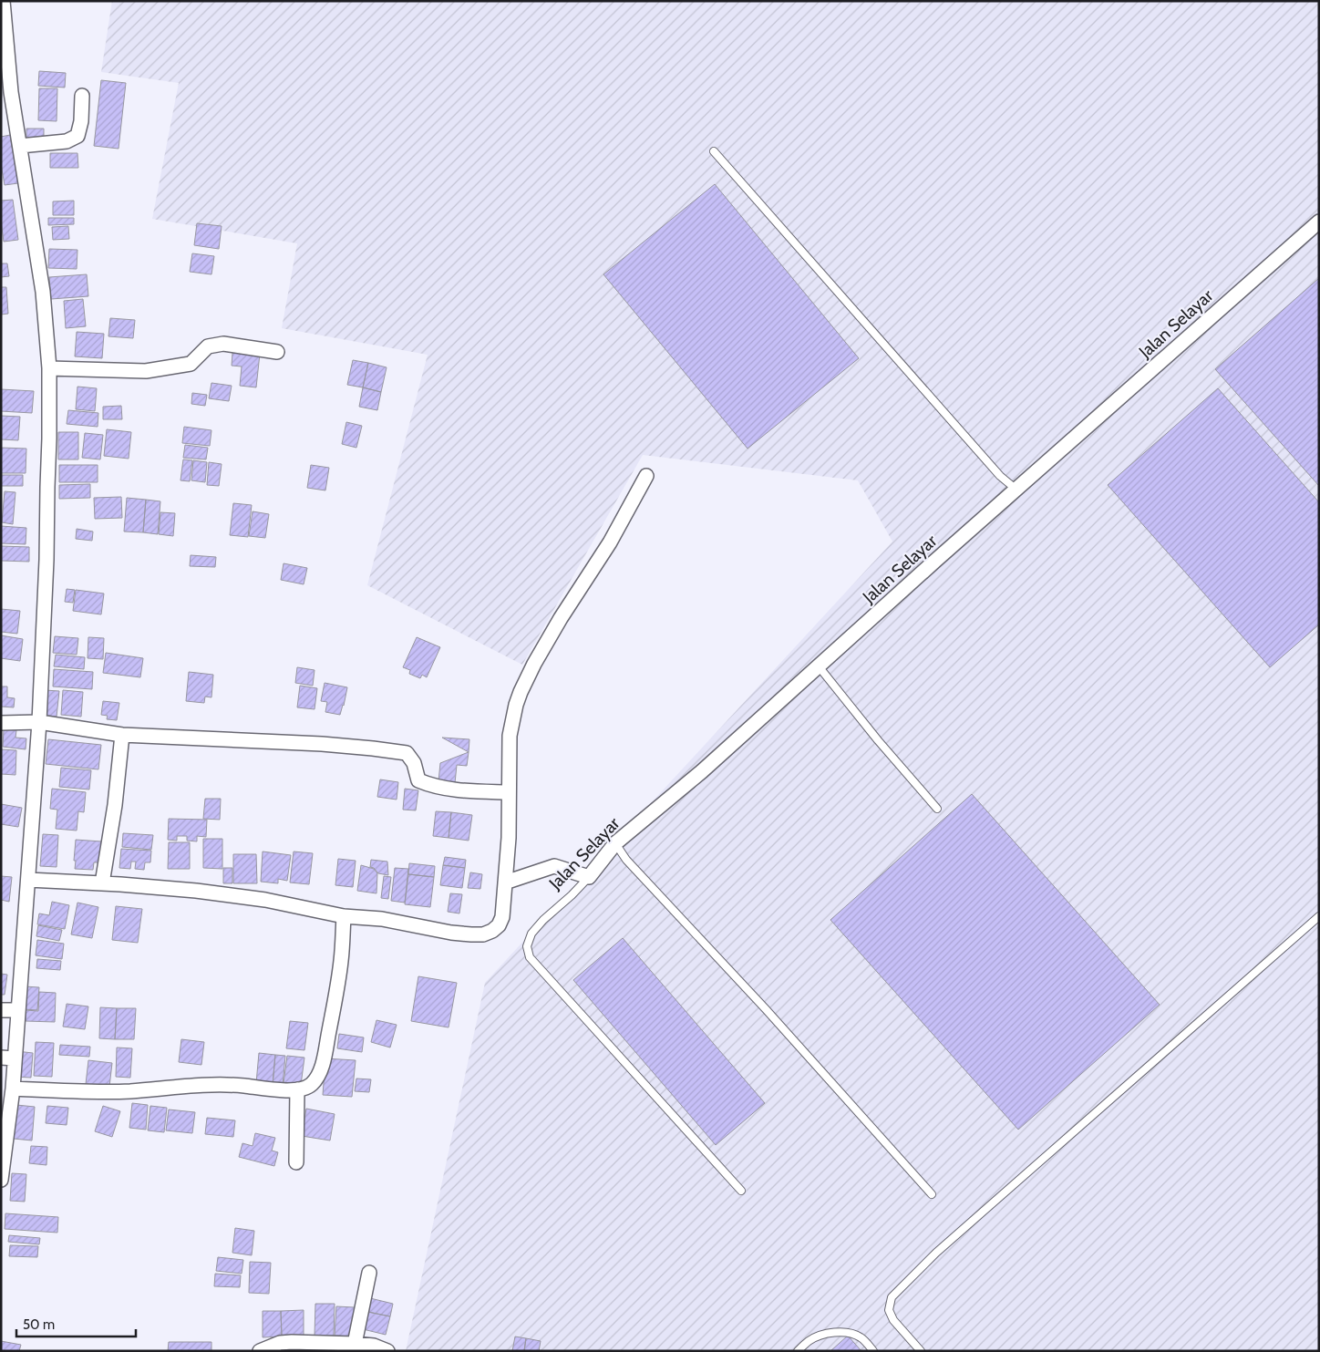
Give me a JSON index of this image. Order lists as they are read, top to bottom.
{
  "streets": {
    "street": ["Jalan Selayar"]
  },
  "scale_bar": "50 m"
}
